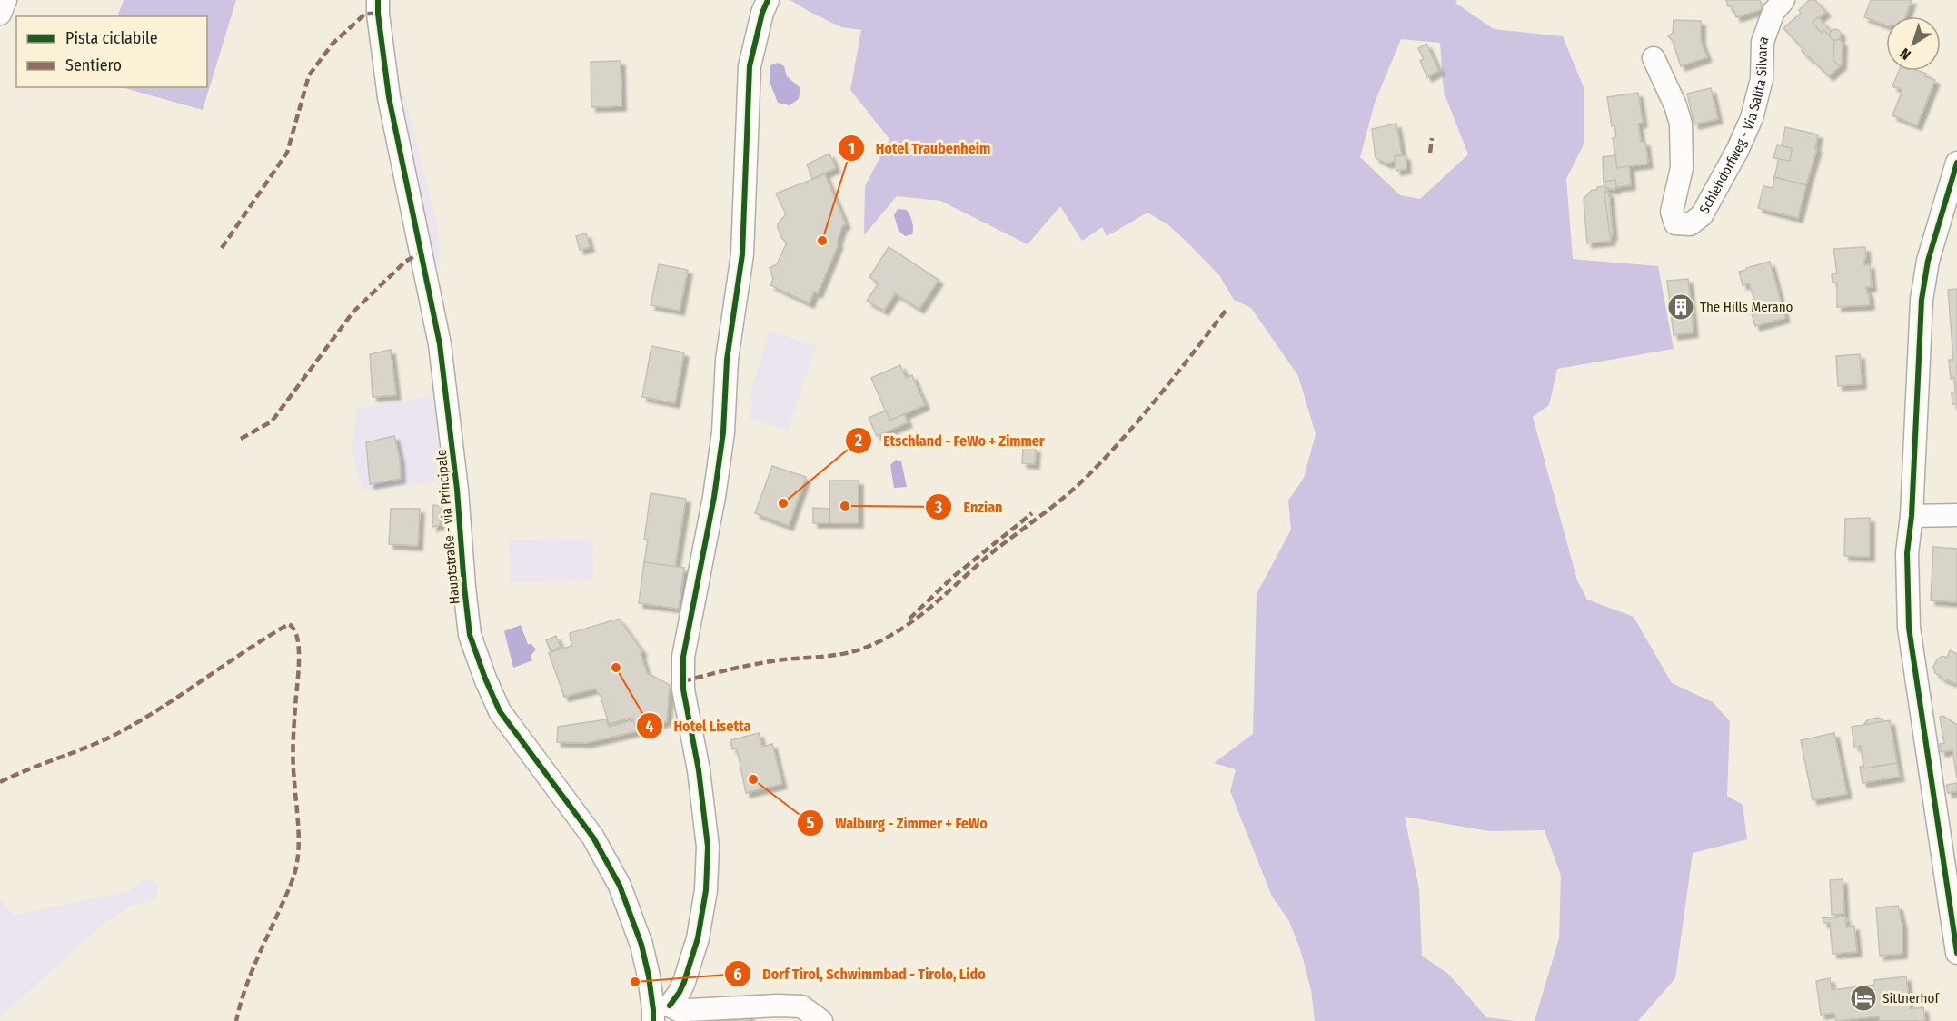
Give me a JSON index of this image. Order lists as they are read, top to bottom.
{
  "streets": {
    "street": ["Schlehdorfweg - Via Salita Silvana", "Hauptstraße - via Principale"]
  },
  "places": {
    "other": [
      "Hotel Traubenheim",
      "Etschland - FeWo + Zimmer",
      "Enzian",
      "Hotel Lisetta",
      "Walburg - Zimmer + FeWo",
      "Dorf Tirol, Schwimmbad - Tirolo, Lido"
    ],
    "building": ["The Hills Merano"],
    "hotel": ["Sittnerhof"]
  },
  "legend": ["Pista ciclabile", "Sentiero"],
  "north": "bottom left"
}
